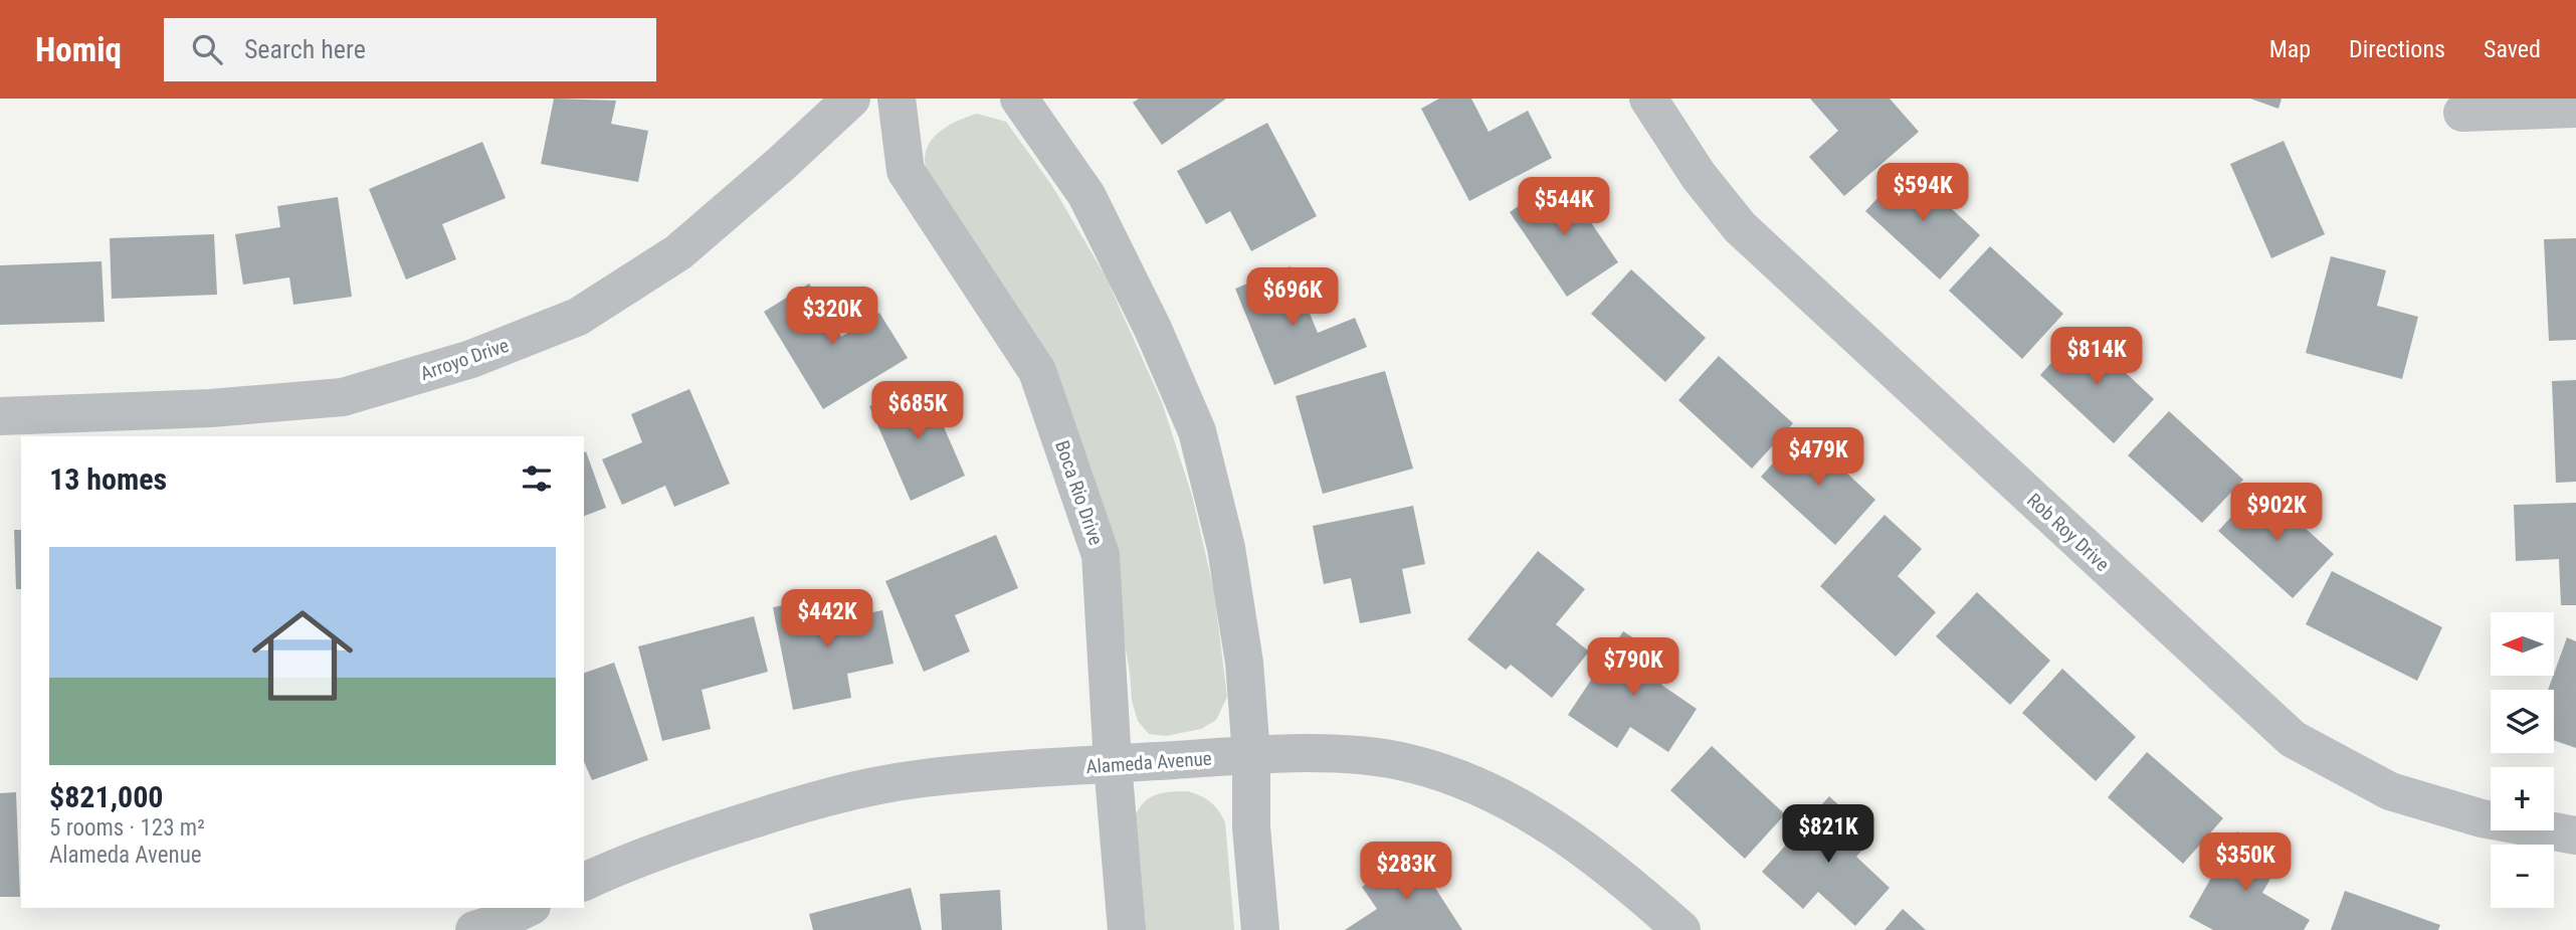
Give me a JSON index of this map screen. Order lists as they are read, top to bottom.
{
  "streets": {
    "street": [
      "Arroyo Drive",
      "Boca Rio Drive",
      "Rob Roy Drive",
      "Alameda Avenue"
    ]
  },
  "crossings": [
    ["Boca Rio Drive", "Alameda Avenue"]
  ],
  "north": "left",
  "page": {
    "header": "Homiq",
    "search": "Search here",
    "nav": ["Map", "Directions", "Saved"],
    "price": [
      "$594K",
      "$544K",
      "$696K",
      "$320K",
      "$814K",
      "$685K",
      "$479K",
      "$902K",
      "$442K",
      "$790K",
      "$821K",
      "$350K",
      "$283K"
    ],
    "heading": "13 homes",
    "list": [
      {
        "name": "$821,000",
        "note": "5 rooms · 123 m² · Alameda Avenue"
      }
    ],
    "map_buttons": ["+", "−"]
  }
}
